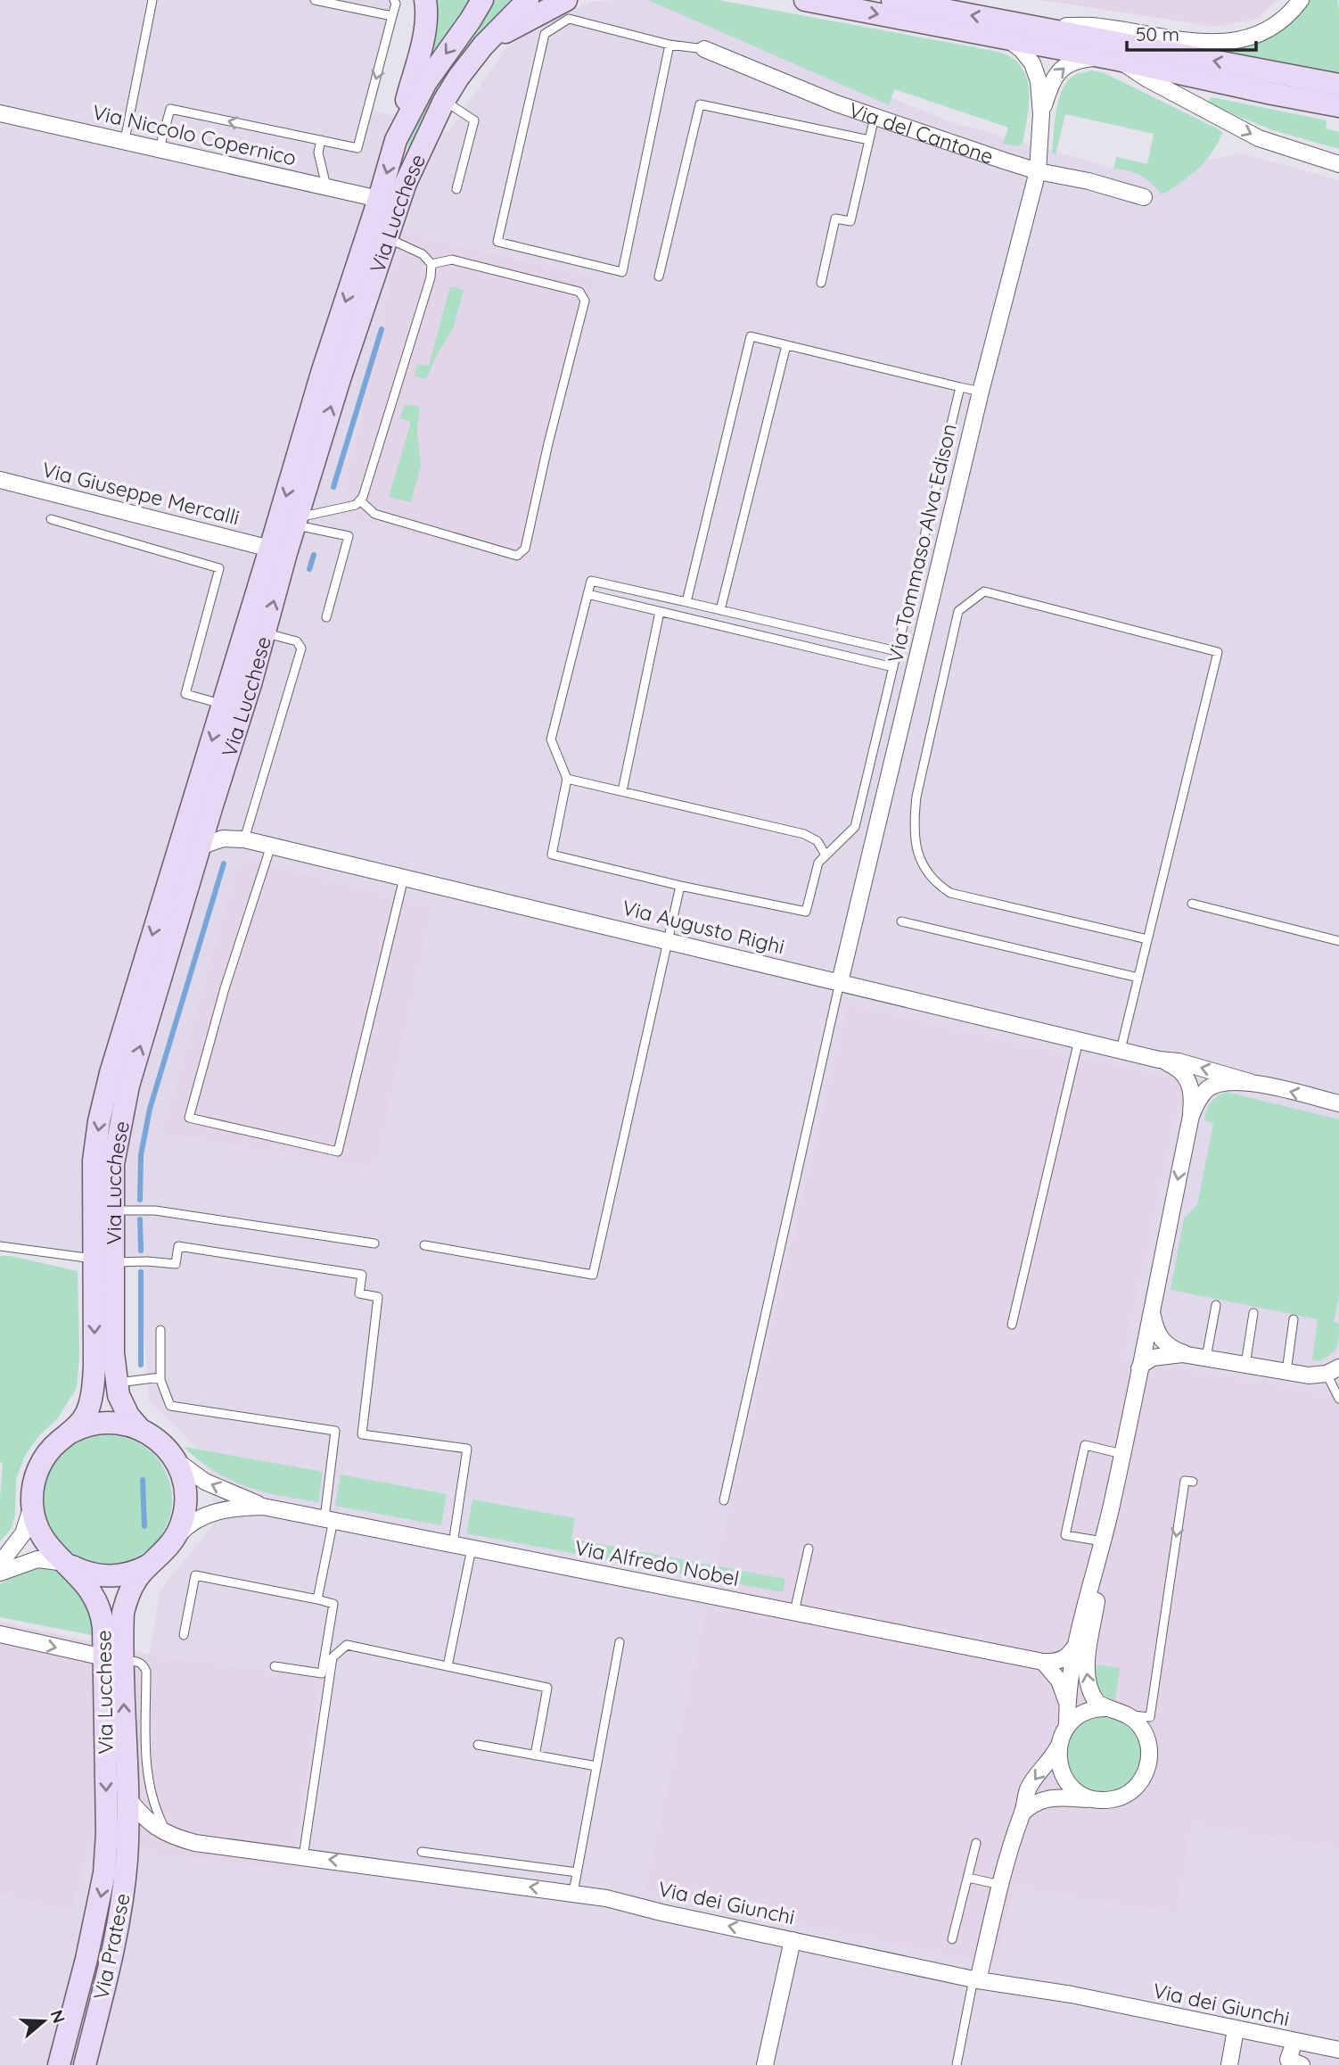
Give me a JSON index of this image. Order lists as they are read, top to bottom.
{
  "streets": {
    "main road": ["Via Lucchese", "Via Pratese"],
    "street": [
      "Via del Cantone",
      "Via Niccolo Copernico",
      "Via Giuseppe Mercalli",
      "Via Tommaso Alva Edison",
      "Via Augusto Righi",
      "Via Alfredo Nobel",
      "Via dei Giunchi"
    ]
  },
  "crossings": [
    ["Via del Cantone", "Via Tommaso Alva Edison"],
    ["Via Niccolo Copernico", "Via Lucchese"],
    ["Via Lucchese", "Via Giuseppe Mercalli"],
    ["Via Lucchese", "Via Augusto Righi"],
    ["Via Lucchese", "Via Alfredo Nobel"],
    ["Via Lucchese", "Via dei Giunchi"],
    ["Via Lucchese", "Via Pratese"],
    ["Via Tommaso Alva Edison", "Via Augusto Righi"]
  ],
  "one_way": ["Via dei Giunchi"],
  "scale_bar": "50 m",
  "north": "right"
}
